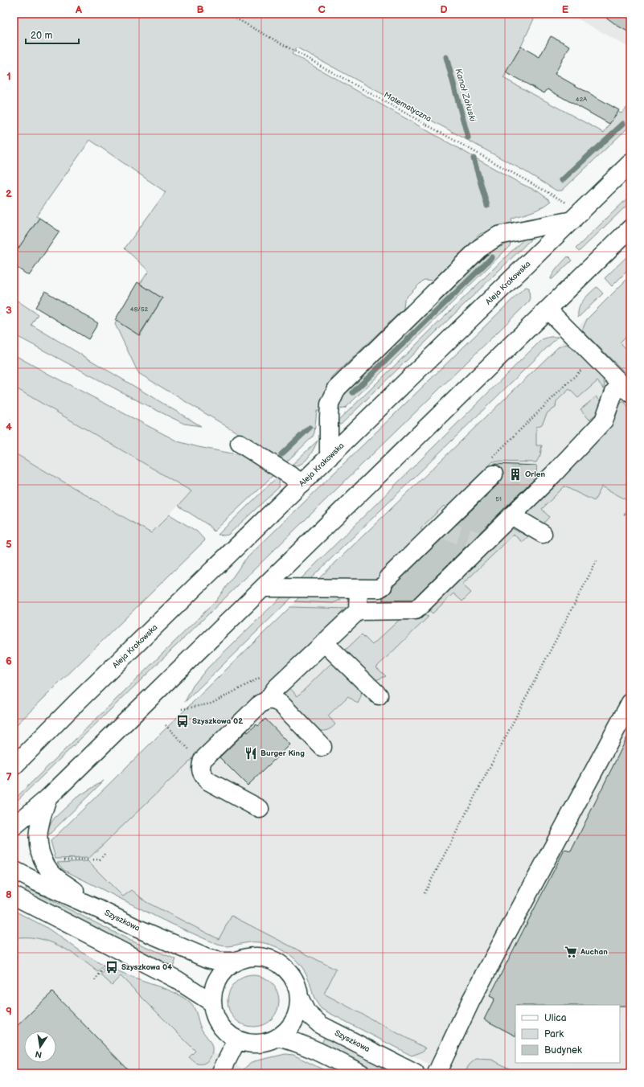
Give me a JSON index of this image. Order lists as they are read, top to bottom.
{
  "streets": {
    "main road": ["Aleja Krakowska", "Szyszkowa"],
    "path": ["Matematyczna"]
  },
  "crossings": [
    ["Matematyczna", "Aleja Krakowska"]
  ],
  "water": ["Kanał Załuski"],
  "places": {
    "building": ["Orlen"],
    "bus stop": ["Szyszkowa 02", "Szyszkowa 04"],
    "restaurant": ["Burger King"],
    "supermarket": ["Auchan"]
  },
  "house_numbers": ["42A", "48/52", "51"],
  "legend": ["Ulica", "Park", "Budynek"],
  "scale_bar": "20 m",
  "north": "bottom",
  "grid": {
    "columns": [
      "A",
      "B",
      "C",
      "D",
      "E"
    ],
    "rows": [
      "1",
      "2",
      "3",
      "4",
      "5",
      "6",
      "7",
      "8",
      "9"
    ]
  }
}
